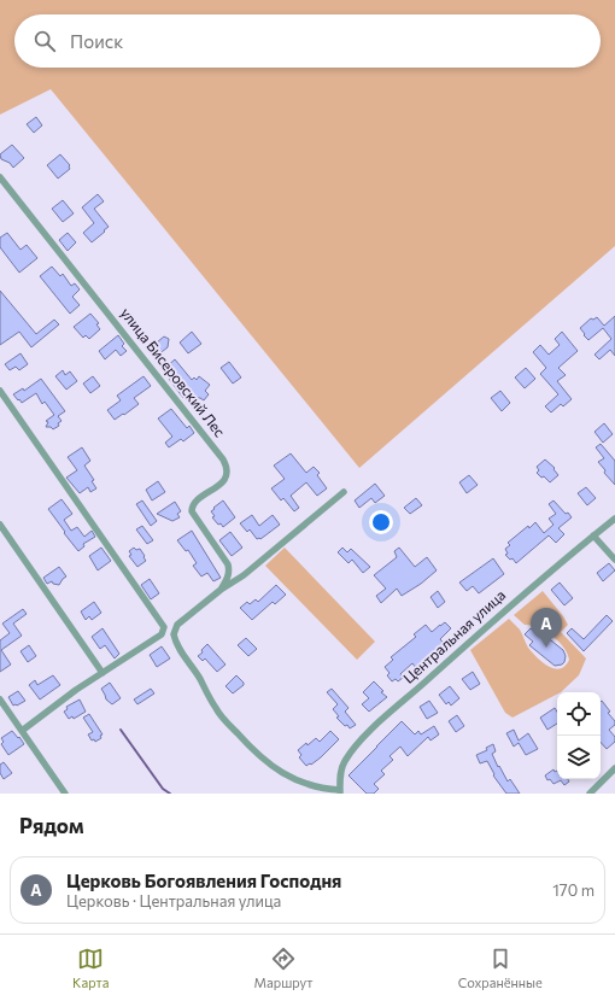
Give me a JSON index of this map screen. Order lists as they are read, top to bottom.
{
  "streets": {
    "street": ["улица Бисеровский Лес", "Центральная улица"]
  },
  "page": {
    "search": "Поиск",
    "pins": "A",
    "heading": "Рядом",
    "list": [
      {
        "mark": "A",
        "name": "Церковь Богоявления Господня",
        "note": "Церковь · Центральная улица",
        "value": "170 m"
      }
    ],
    "nav": ["Карта", "Маршрут", "Сохранённые"]
  }
}
